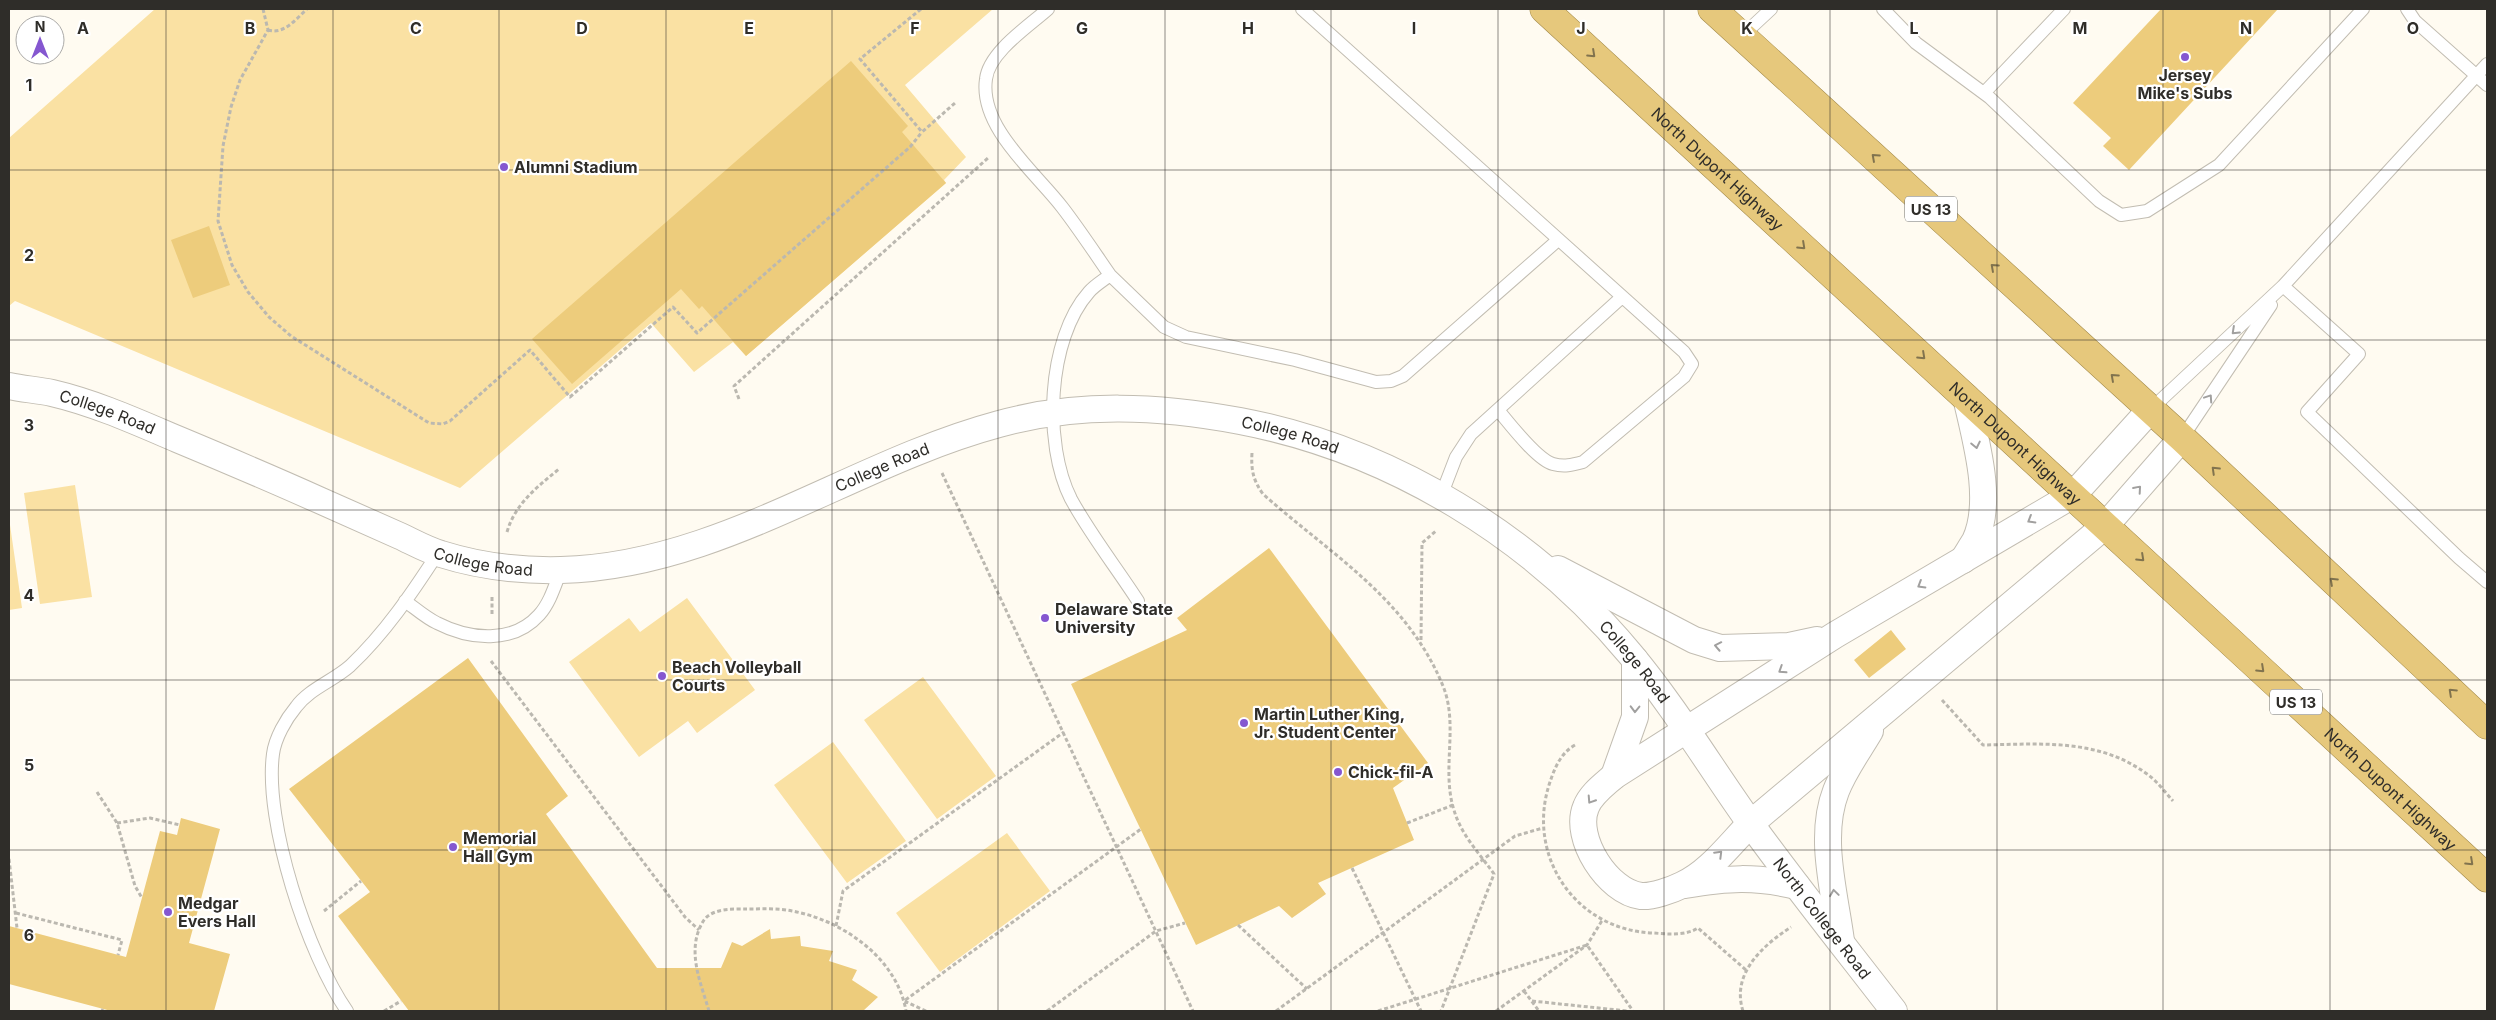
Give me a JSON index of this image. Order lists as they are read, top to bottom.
{
  "streets": {
    "highway": ["North Dupont Highway", "US 13"],
    "street": ["College Road", "North College Road"]
  },
  "crossings": [
    ["College Road", "North College Road"]
  ],
  "places": [
    "Jersey Mike's Subs",
    "Alumni Stadium",
    "Delaware State University",
    "Beach Volleyball Courts",
    "Martin Luther King, Jr. Student Center",
    "Chick-fil-A",
    "Memorial Hall Gym",
    "Medgar Evers Hall"
  ],
  "north": "top",
  "grid": {
    "columns": [
      "A",
      "B",
      "C",
      "D",
      "E",
      "F",
      "G",
      "H",
      "I",
      "J",
      "K",
      "L",
      "M",
      "N",
      "O"
    ],
    "rows": [
      "1",
      "2",
      "3",
      "4",
      "5",
      "6"
    ]
  }
}
